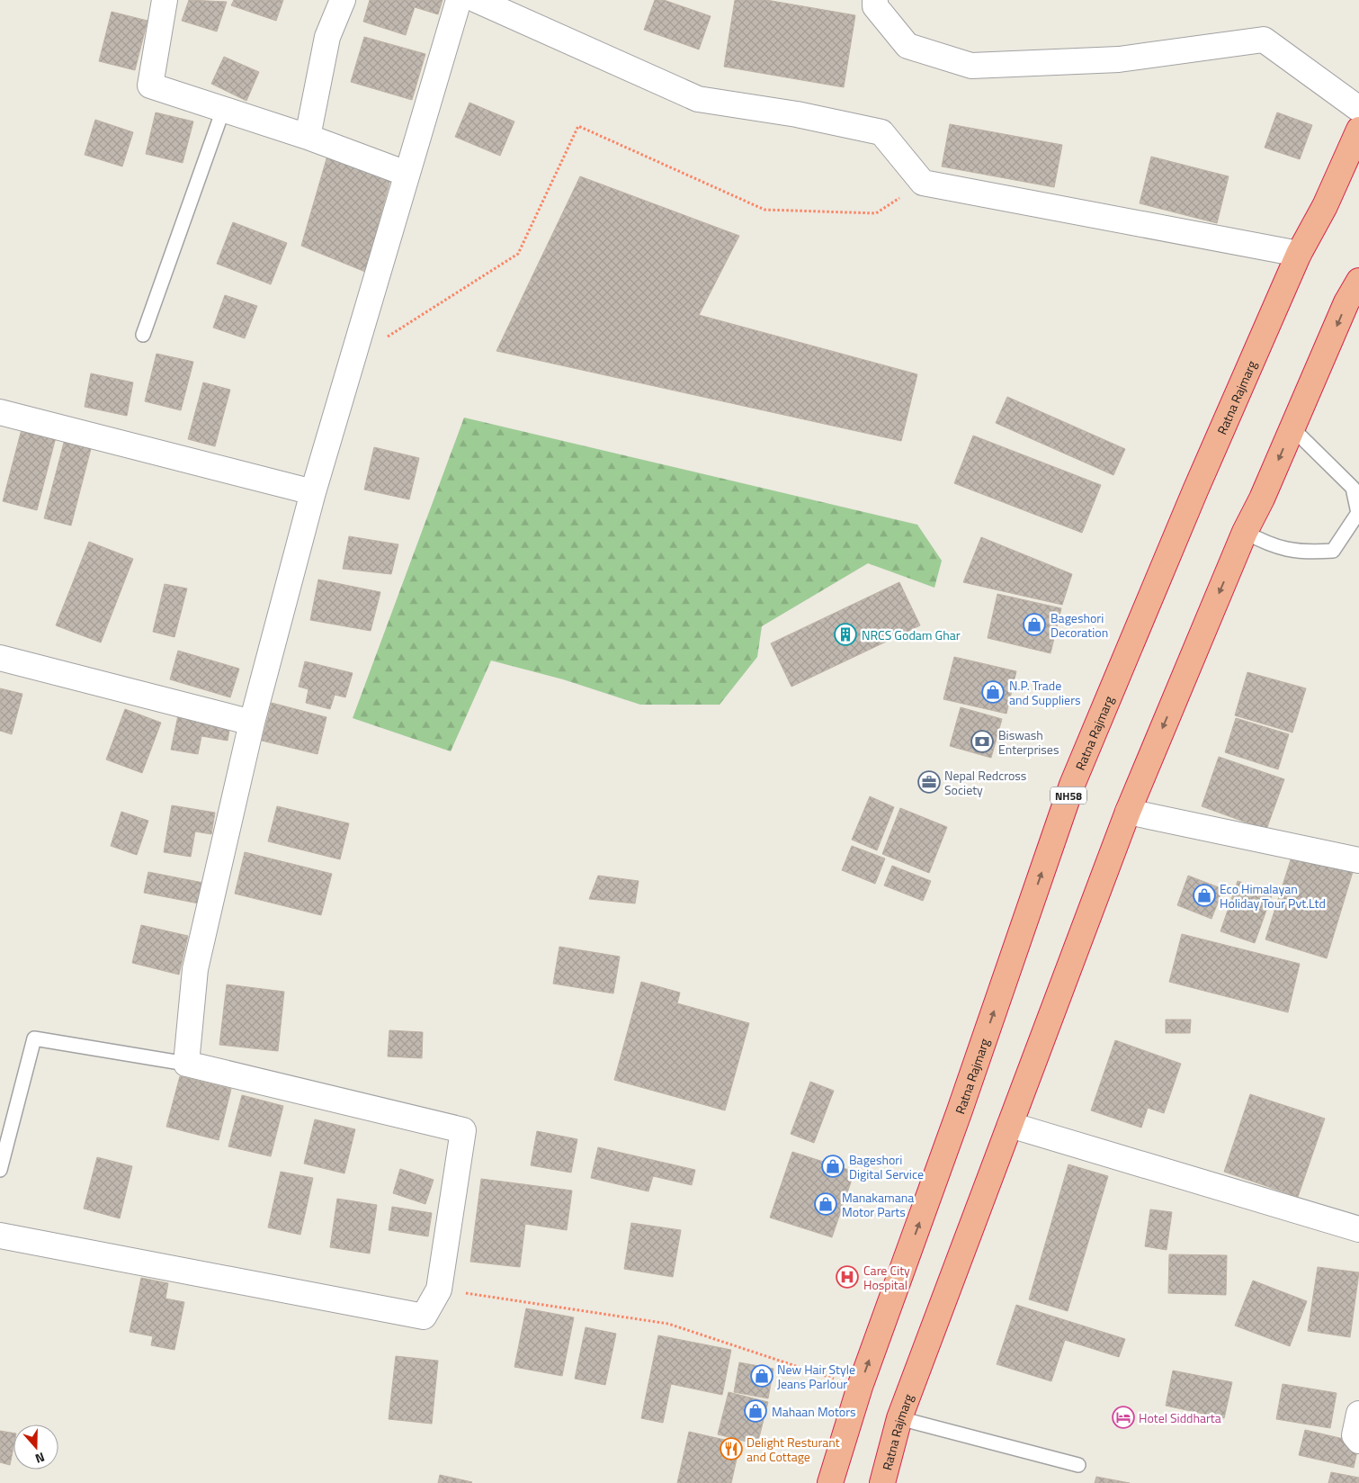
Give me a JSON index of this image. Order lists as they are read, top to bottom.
{
  "streets": {
    "highway": ["Ratna Rajmarg", "NH58"]
  },
  "places": {
    "shop": [
      "Bageshori Decoration",
      "N.P. Trade and Suppliers",
      "Eco Himalayan Holiday Tour Pvt.Ltd",
      "Bageshori Digital Service",
      "Manakamana Motor Parts",
      "New Hair Style Jeans Parlour",
      "Mahaan Motors"
    ],
    "building": ["NRCS Godam Ghar"],
    "bank": ["Biswash Enterprises"],
    "office": ["Nepal Redcross Society"],
    "hospital": ["Care City Hospital"],
    "hotel": ["Hotel Siddharta"],
    "restaurant": ["Delight Resturant and Cottage"]
  },
  "north": "bottom"
}
